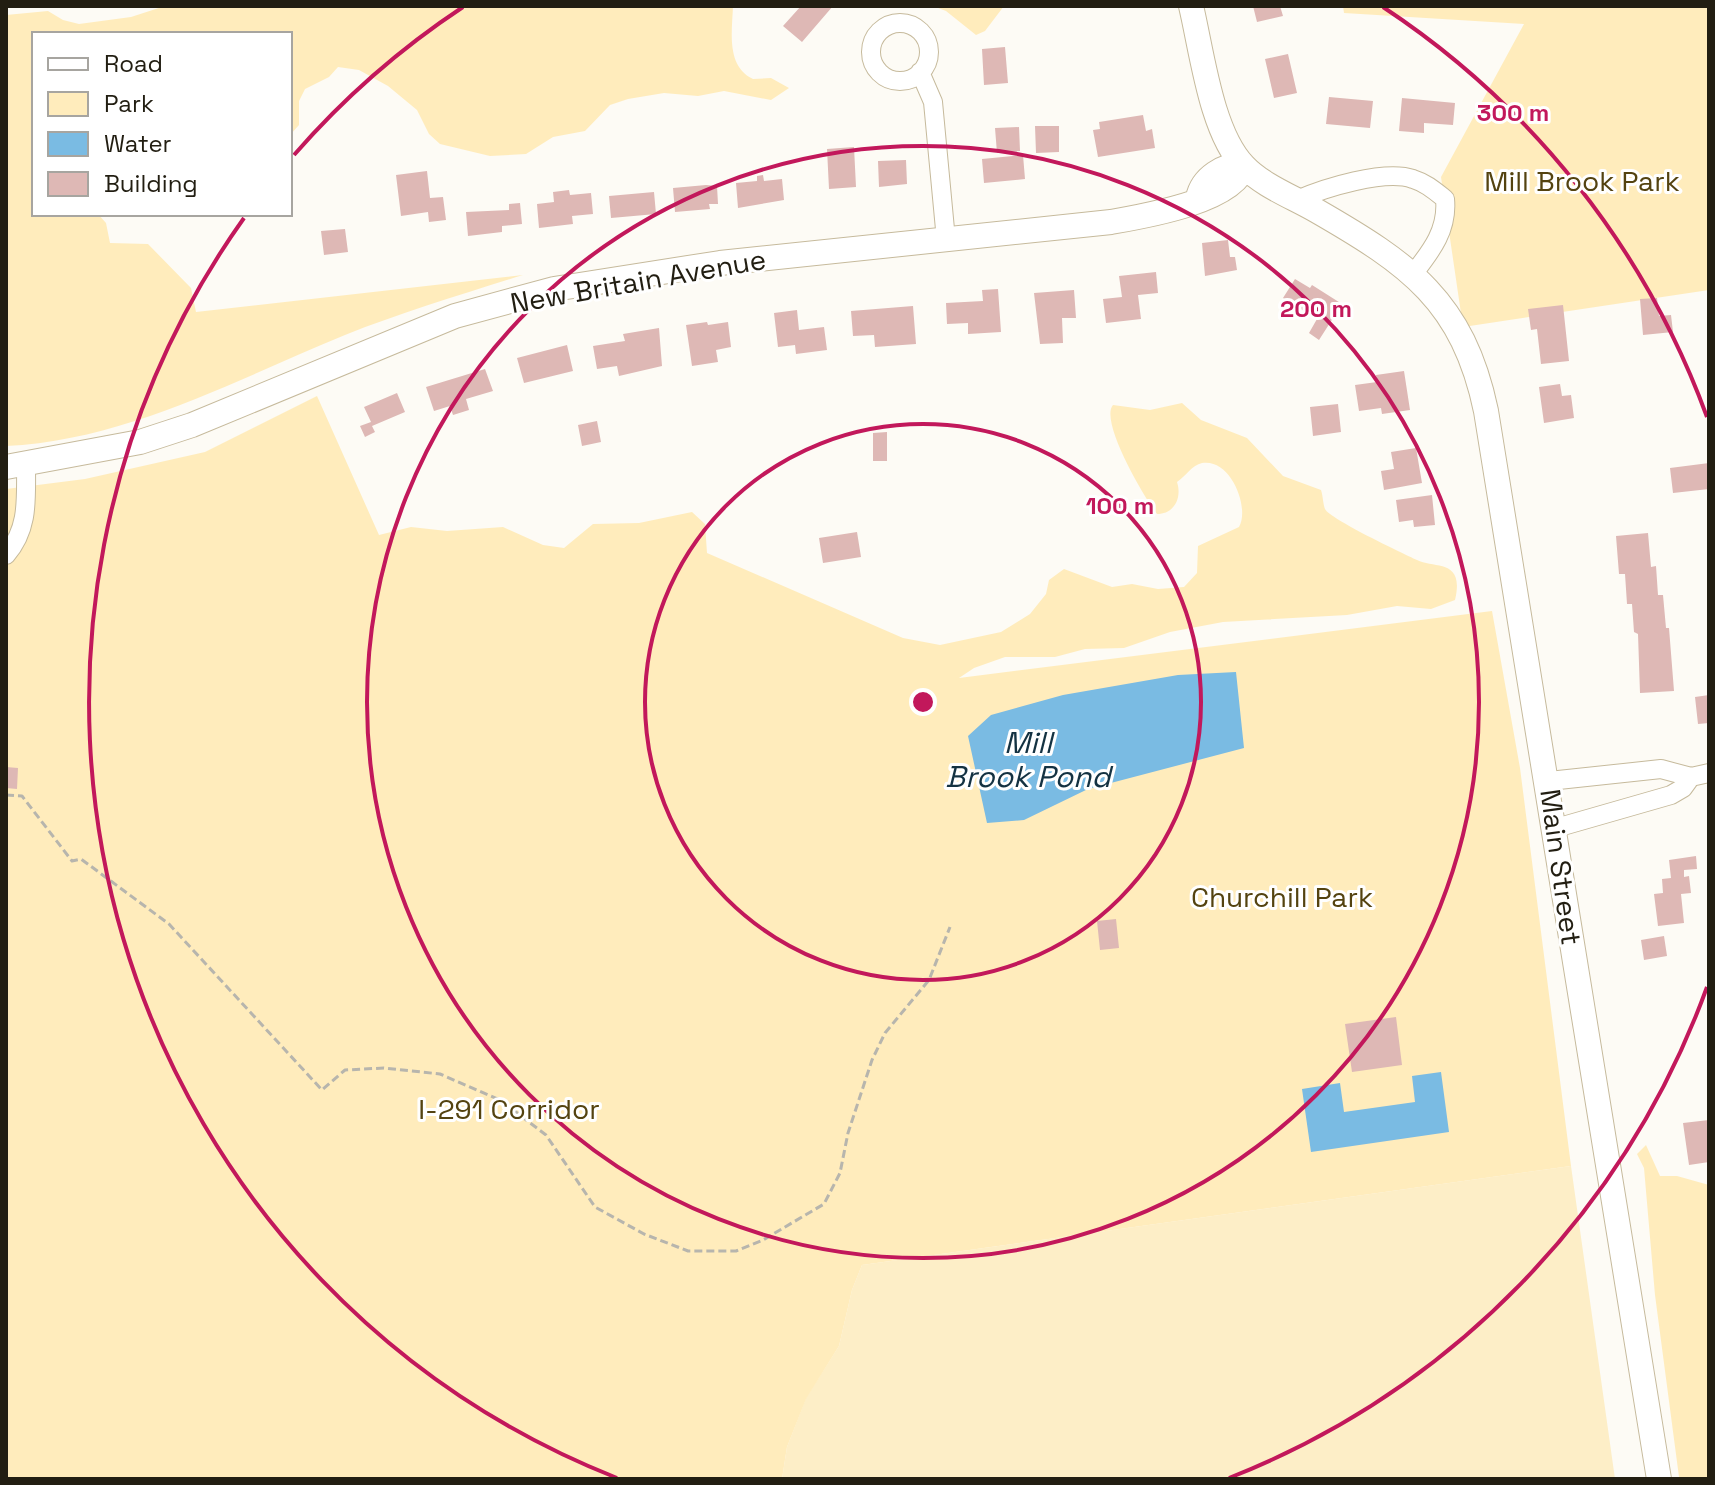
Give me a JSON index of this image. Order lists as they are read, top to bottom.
{
  "streets": {
    "main road": ["New Britain Avenue", "Main Street"]
  },
  "crossings": [
    ["New Britain Avenue", "Main Street"]
  ],
  "water": ["Mill Brook Pond"],
  "parks": ["Mill Brook Park", "Churchill Park", "I-291 Corridor"],
  "legend": [
    "Road",
    "Park",
    "Water",
    "Building"
  ],
  "rings": ["300 m", "200 m", "100 m"]
}
